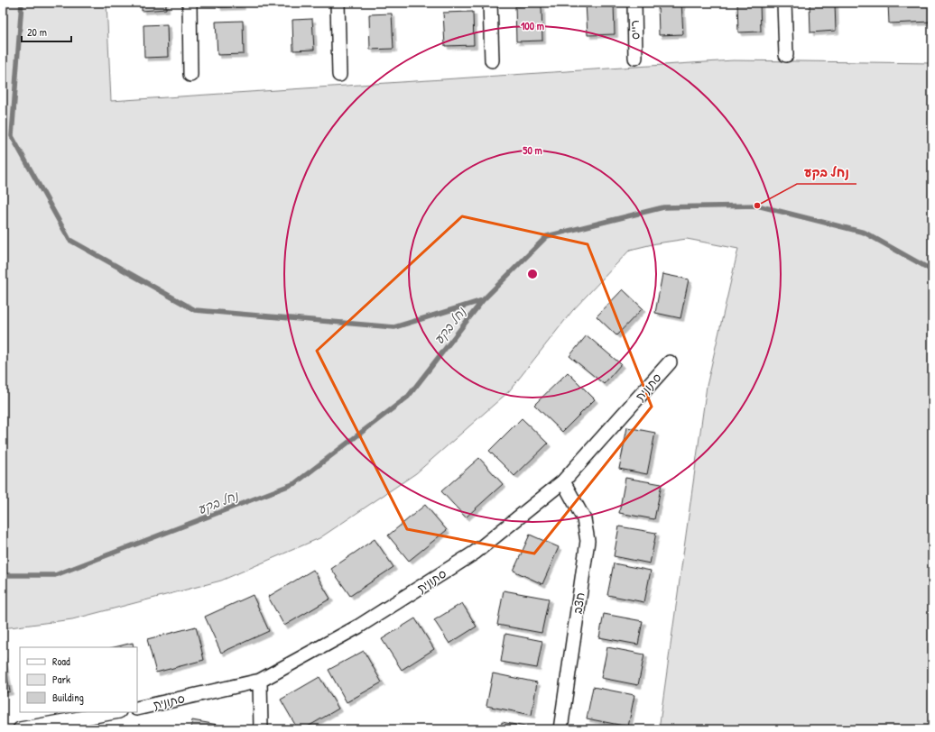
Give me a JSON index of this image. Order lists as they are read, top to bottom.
{
  "streets": {
    "street": ["רייס", "סתונית", "חצב"]
  },
  "crossings": [
    ["סתונית", "חצב"]
  ],
  "water": ["נחל בקע"],
  "places": ["נחל בקע"],
  "legend": ["Road", "Park", "Building"],
  "scale_bar": "20 m",
  "rings": ["100 m", "50 m"]
}
